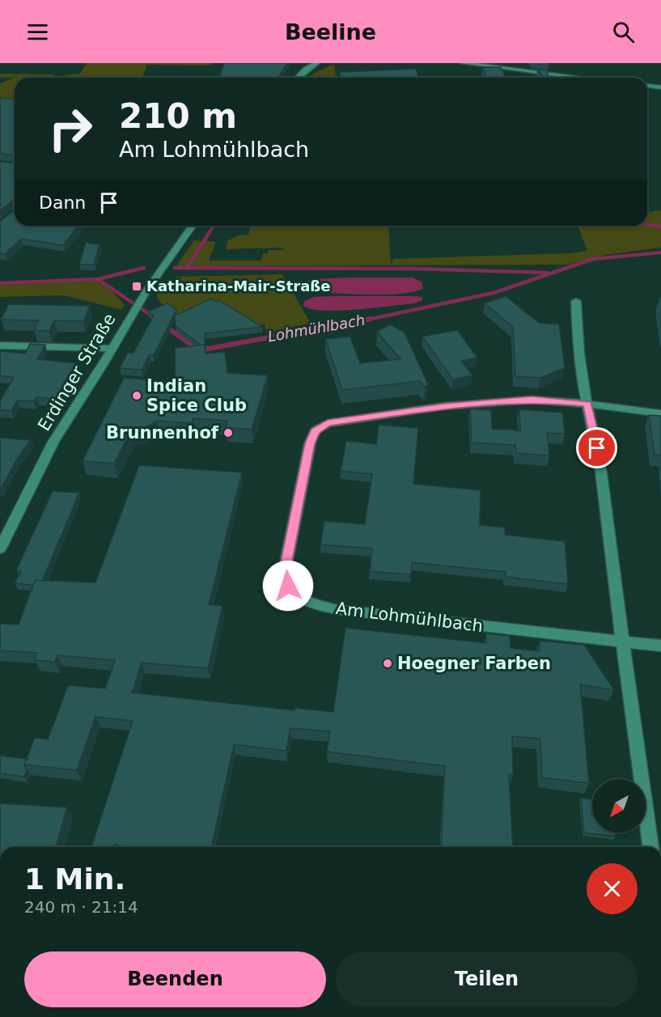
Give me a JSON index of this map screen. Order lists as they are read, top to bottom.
{
  "streets": {
    "street": ["Erdinger Straße", "Am Lohmühlbach"]
  },
  "water": ["Lohmühlbach"],
  "places": {
    "transit": ["Katharina-Mair-Straße"],
    "other": ["Indian Spice Club", "Brunnenhof", "Hoegner Farben"]
  },
  "north": "bottom left",
  "page": {
    "header": "Beeline",
    "turn": ["210 m", "Am Lohmühlbach"],
    "then": "Dann",
    "heading": ["1 Min.", "240 m · 21:14"],
    "buttons": ["Beenden", "Teilen"]
  }
}
